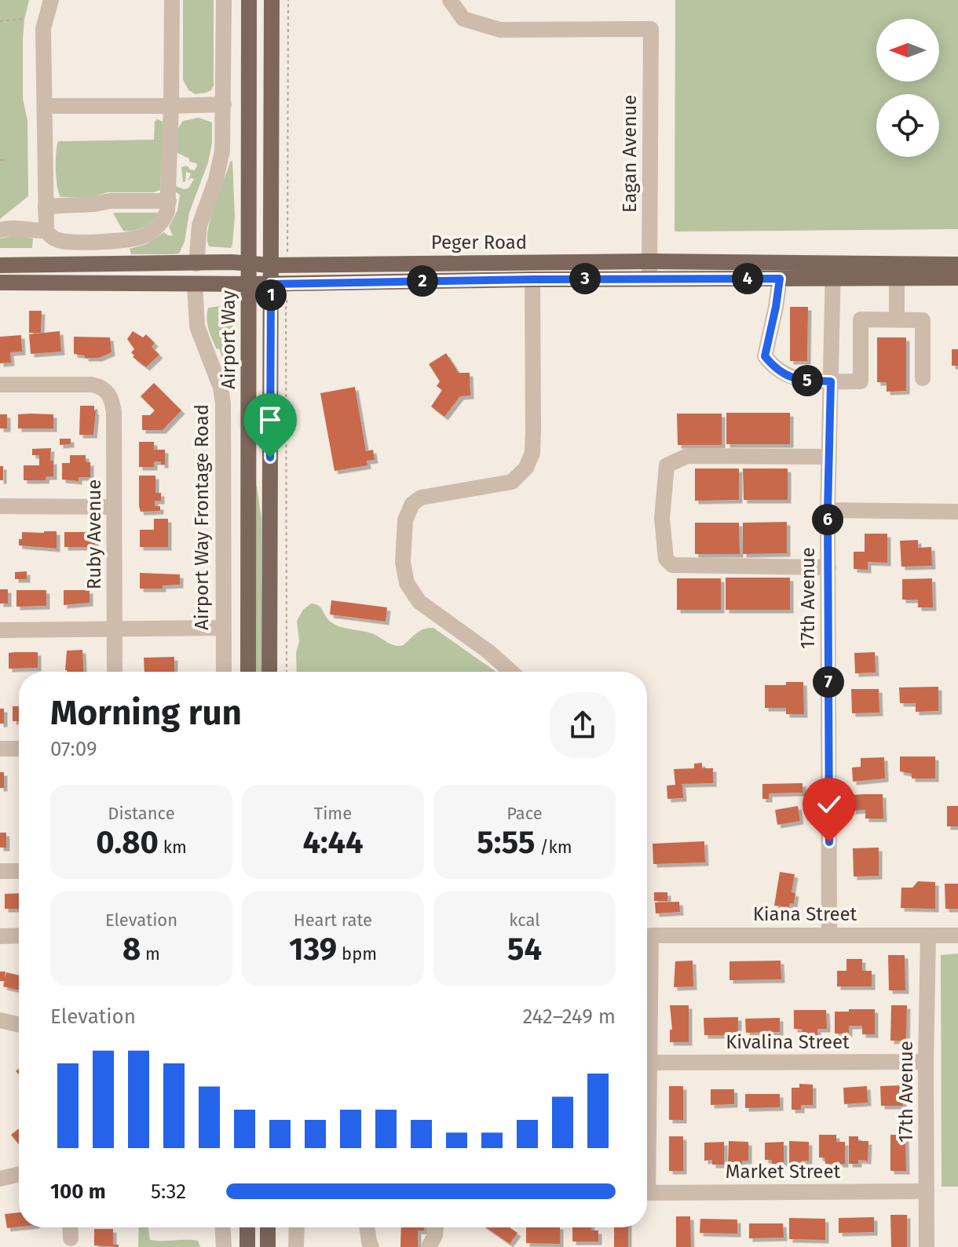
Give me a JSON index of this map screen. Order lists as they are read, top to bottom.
{
  "streets": {
    "main road": ["Peger Road", "Airport Way"],
    "street": [
      "Eagan Avenue",
      "Airport Way Frontage Road",
      "Ruby Avenue",
      "17th Avenue",
      "Kiana Street",
      "Kivalina Street",
      "Market Street"
    ]
  },
  "crossings": [
    ["Eagan Avenue", "Peger Road"],
    ["Peger Road", "Airport Way"],
    ["Peger Road", "Airport Way Frontage Road"],
    ["Peger Road", "17th Avenue"],
    ["17th Avenue", "Kiana Street"],
    ["17th Avenue", "Kivalina Street"],
    ["17th Avenue", "Market Street"],
    ["Kiana Street", "Kivalina Street"]
  ],
  "north": "left",
  "page": {
    "pins": [
      "3",
      "4",
      "2",
      "1",
      "5",
      "6",
      "7"
    ],
    "heading": ["Morning run", "07:09"],
    "stats": [
      ["Distance", "0.80 km"],
      ["Time", "4:44"],
      ["Pace", "5:55 /km"],
      ["Elevation", "8 m"],
      ["Heart rate", "139 bpm"],
      ["kcal", "54"]
    ],
    "chart": ["Elevation", "242–249 m"],
    "list": [
      {
        "name": "100 m",
        "note": "5:32"
      }
    ]
  }
}
